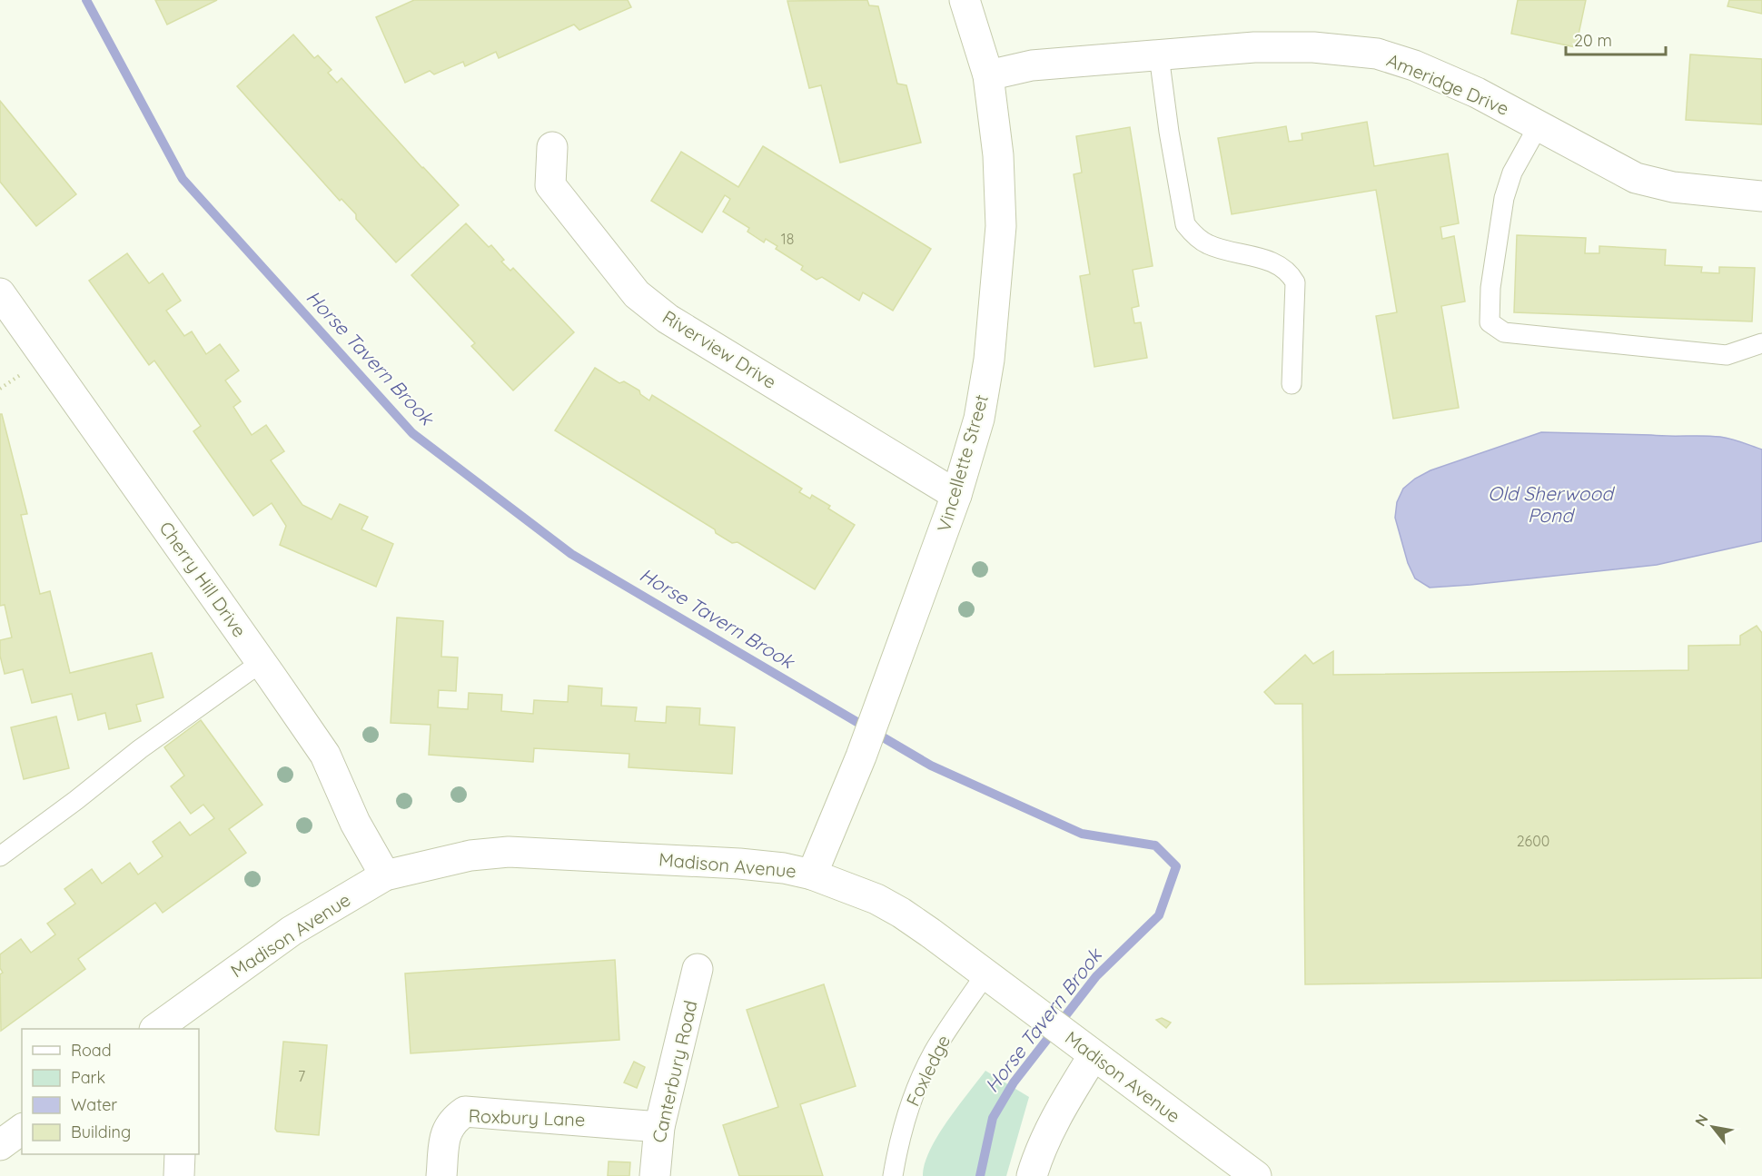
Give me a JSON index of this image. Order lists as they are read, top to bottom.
{
  "streets": {
    "street": [
      "Ameridge Drive",
      "Riverview Drive",
      "Vincellette Street",
      "Cherry Hill Drive",
      "Madison Avenue",
      "Canterbury Road",
      "Roxbury Lane"
    ],
    "lane": ["Foxledge"]
  },
  "crossings": [
    ["Ameridge Drive", "Vincellette Street"],
    ["Riverview Drive", "Vincellette Street"],
    ["Vincellette Street", "Madison Avenue"],
    ["Cherry Hill Drive", "Madison Avenue"],
    ["Madison Avenue", "Foxledge"],
    ["Canterbury Road", "Roxbury Lane"]
  ],
  "water": ["Horse Tavern Brook", "Old Sherwood Pond"],
  "house_numbers": ["18", "2600", "7"],
  "legend": [
    "Road",
    "Park",
    "Water",
    "Building"
  ],
  "scale_bar": "20 m",
  "north": "top left"
}
